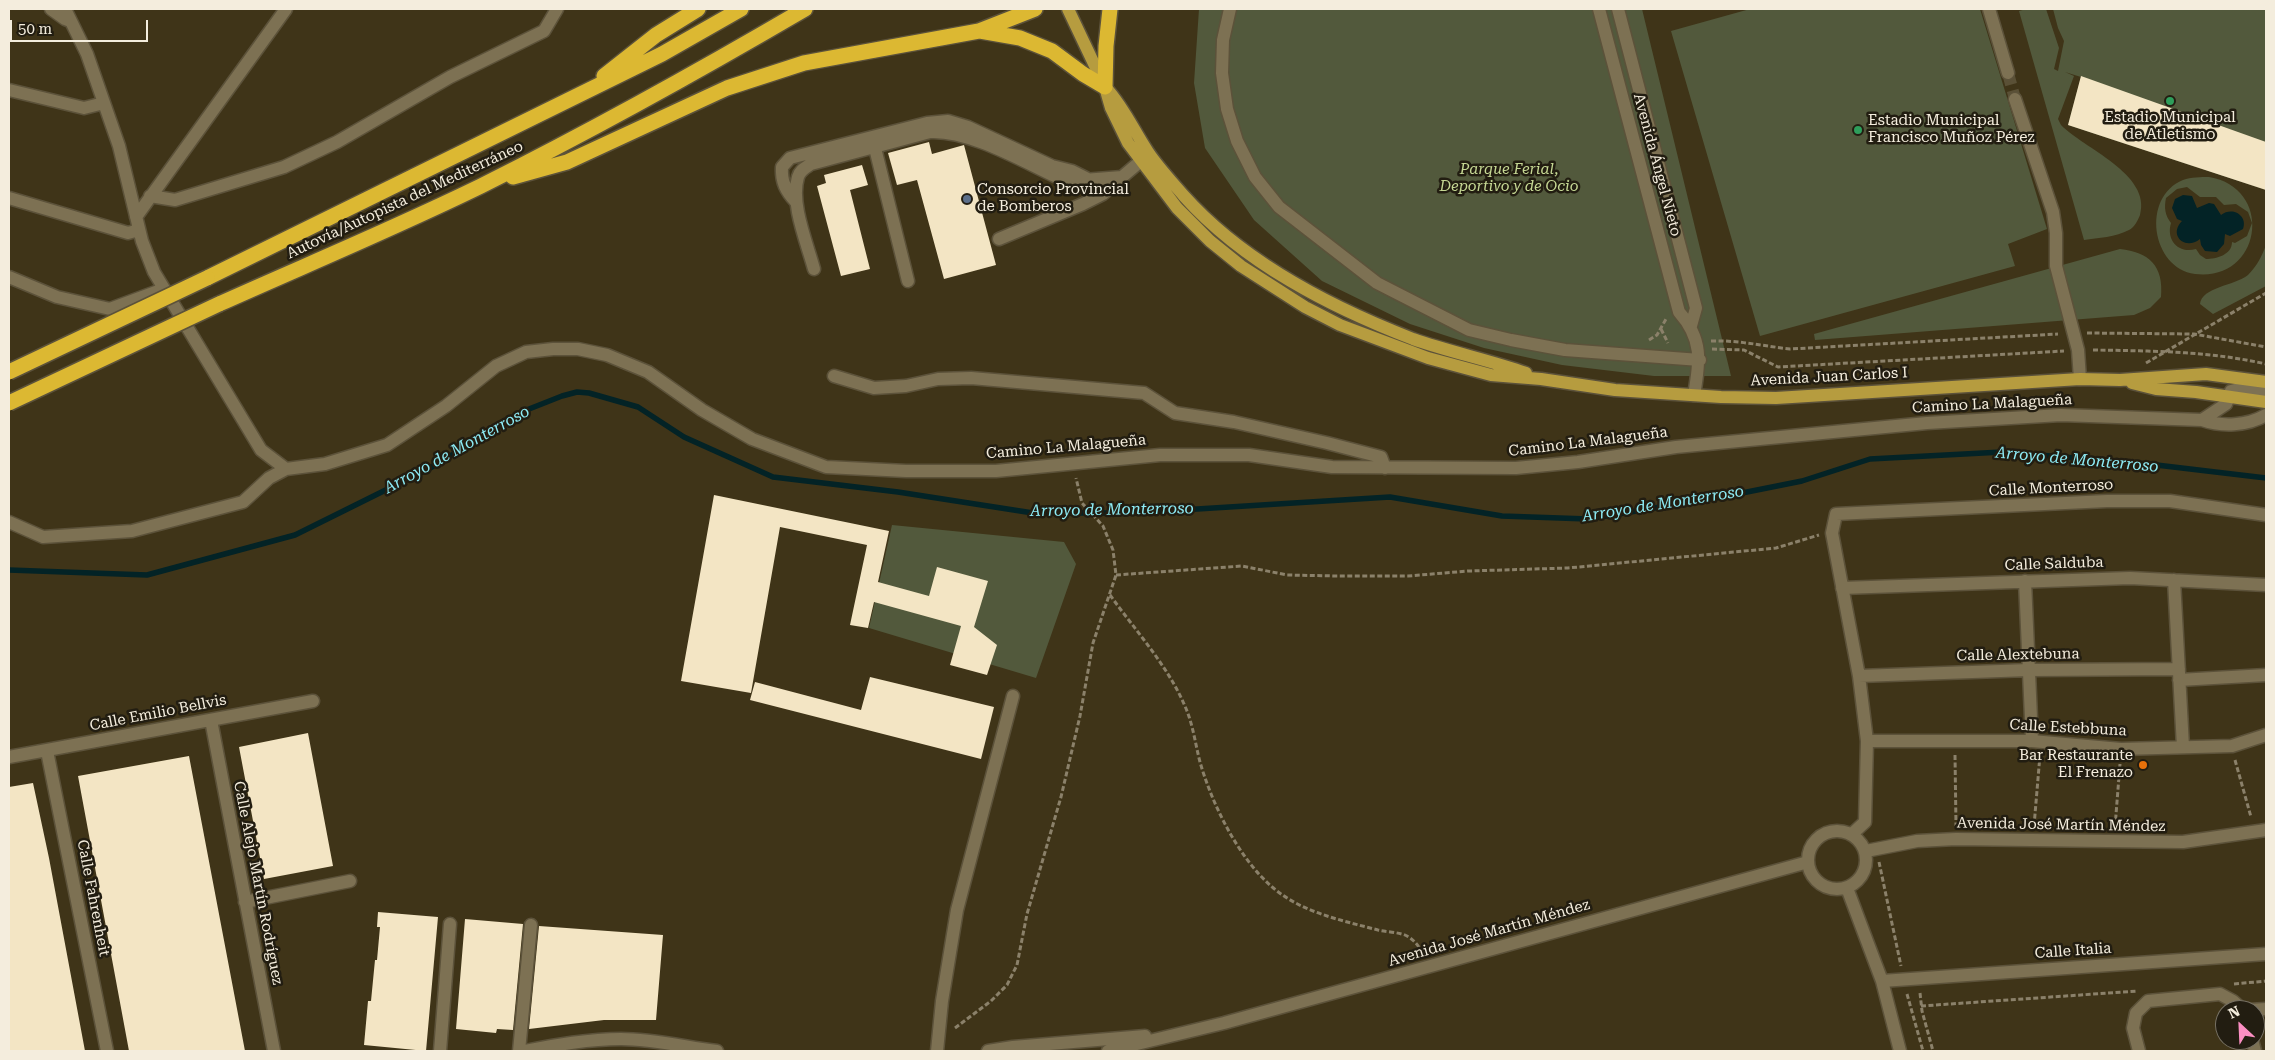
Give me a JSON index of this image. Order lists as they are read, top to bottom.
{
  "streets": {
    "highway": ["Autovía/Autopista del Mediterráneo"],
    "main road": ["Avenida Juan Carlos I"],
    "street": [
      "Avenida Ángel Nieto",
      "Camino La Malagueña",
      "Calle Monterroso",
      "Calle Salduba",
      "Calle Alextebuna",
      "Calle Emilio Bellvis",
      "Calle Estebbuna",
      "Avenida José Martín Méndez",
      "Calle Alejo Martín Rodríguez",
      "Calle Fahrenheit",
      "Calle Italia"
    ]
  },
  "crossings": [
    ["Avenida Ángel Nieto", "Avenida Juan Carlos I"],
    ["Calle Emilio Bellvis", "Calle Alejo Martín Rodríguez"],
    ["Calle Emilio Bellvis", "Calle Fahrenheit"]
  ],
  "water": ["Arroyo de Monterroso"],
  "parks": ["Parque Ferial, Deportivo y de Ocio"],
  "places": [
    "Estadio Municipal de Atletismo",
    "Estadio Municipal Francisco Muñoz Pérez",
    "Consorcio Provincial de Bomberos",
    "Bar Restaurante El Frenazo"
  ],
  "scale_bar": "50 m",
  "north": "top left"
}
